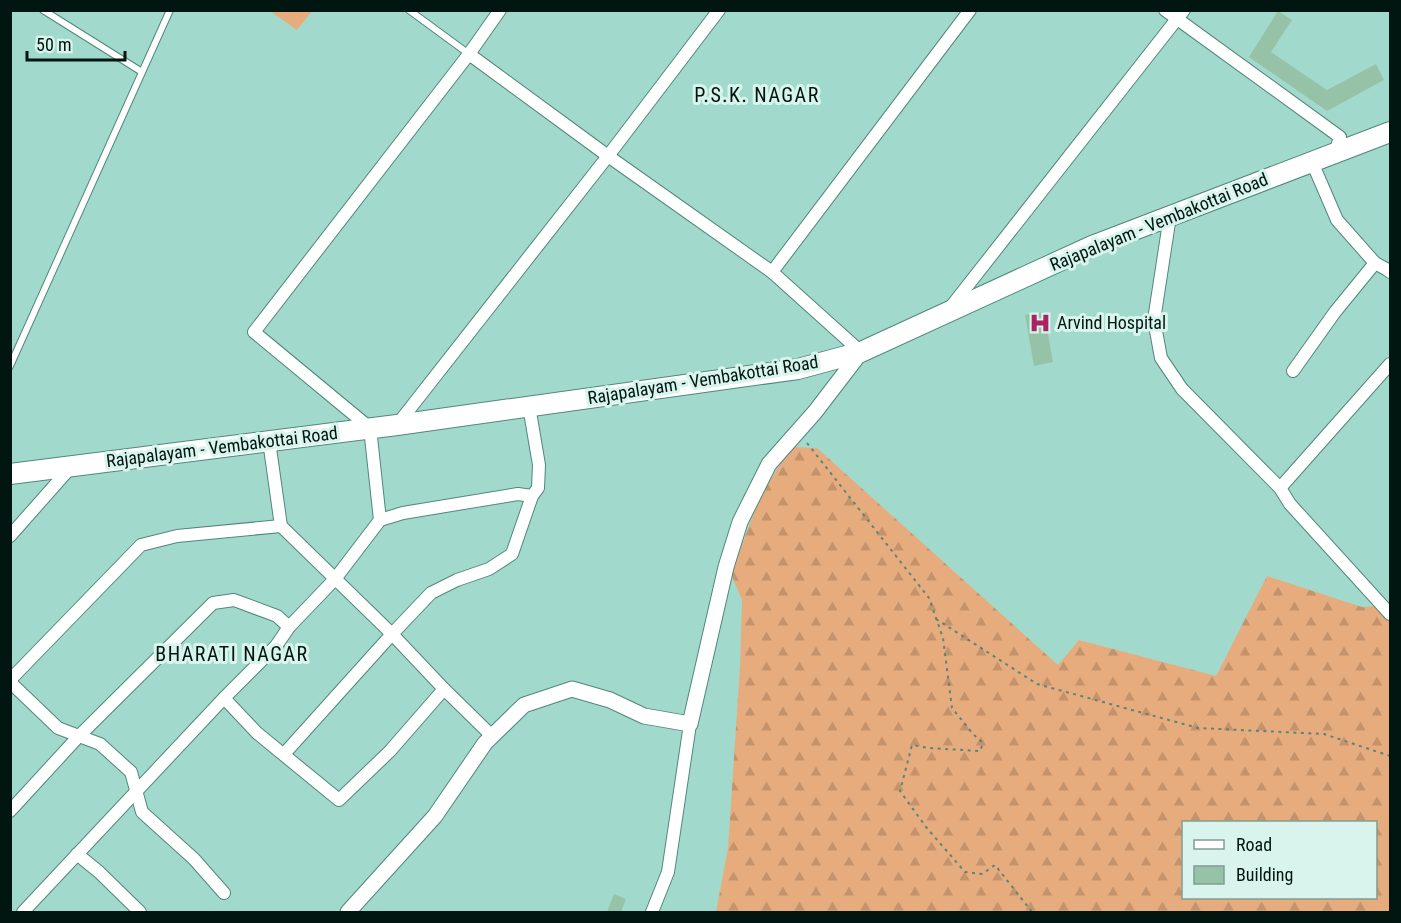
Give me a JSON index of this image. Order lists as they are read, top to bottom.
{
  "streets": {
    "main road": ["Rajapalayam - Vembakottai Road"]
  },
  "districts": ["P.S.K. NAGAR", "BHARATI NAGAR"],
  "places": {
    "hospital": ["Arvind Hospital"]
  },
  "legend": ["Road", "Building"],
  "scale_bar": "50 m"
}
